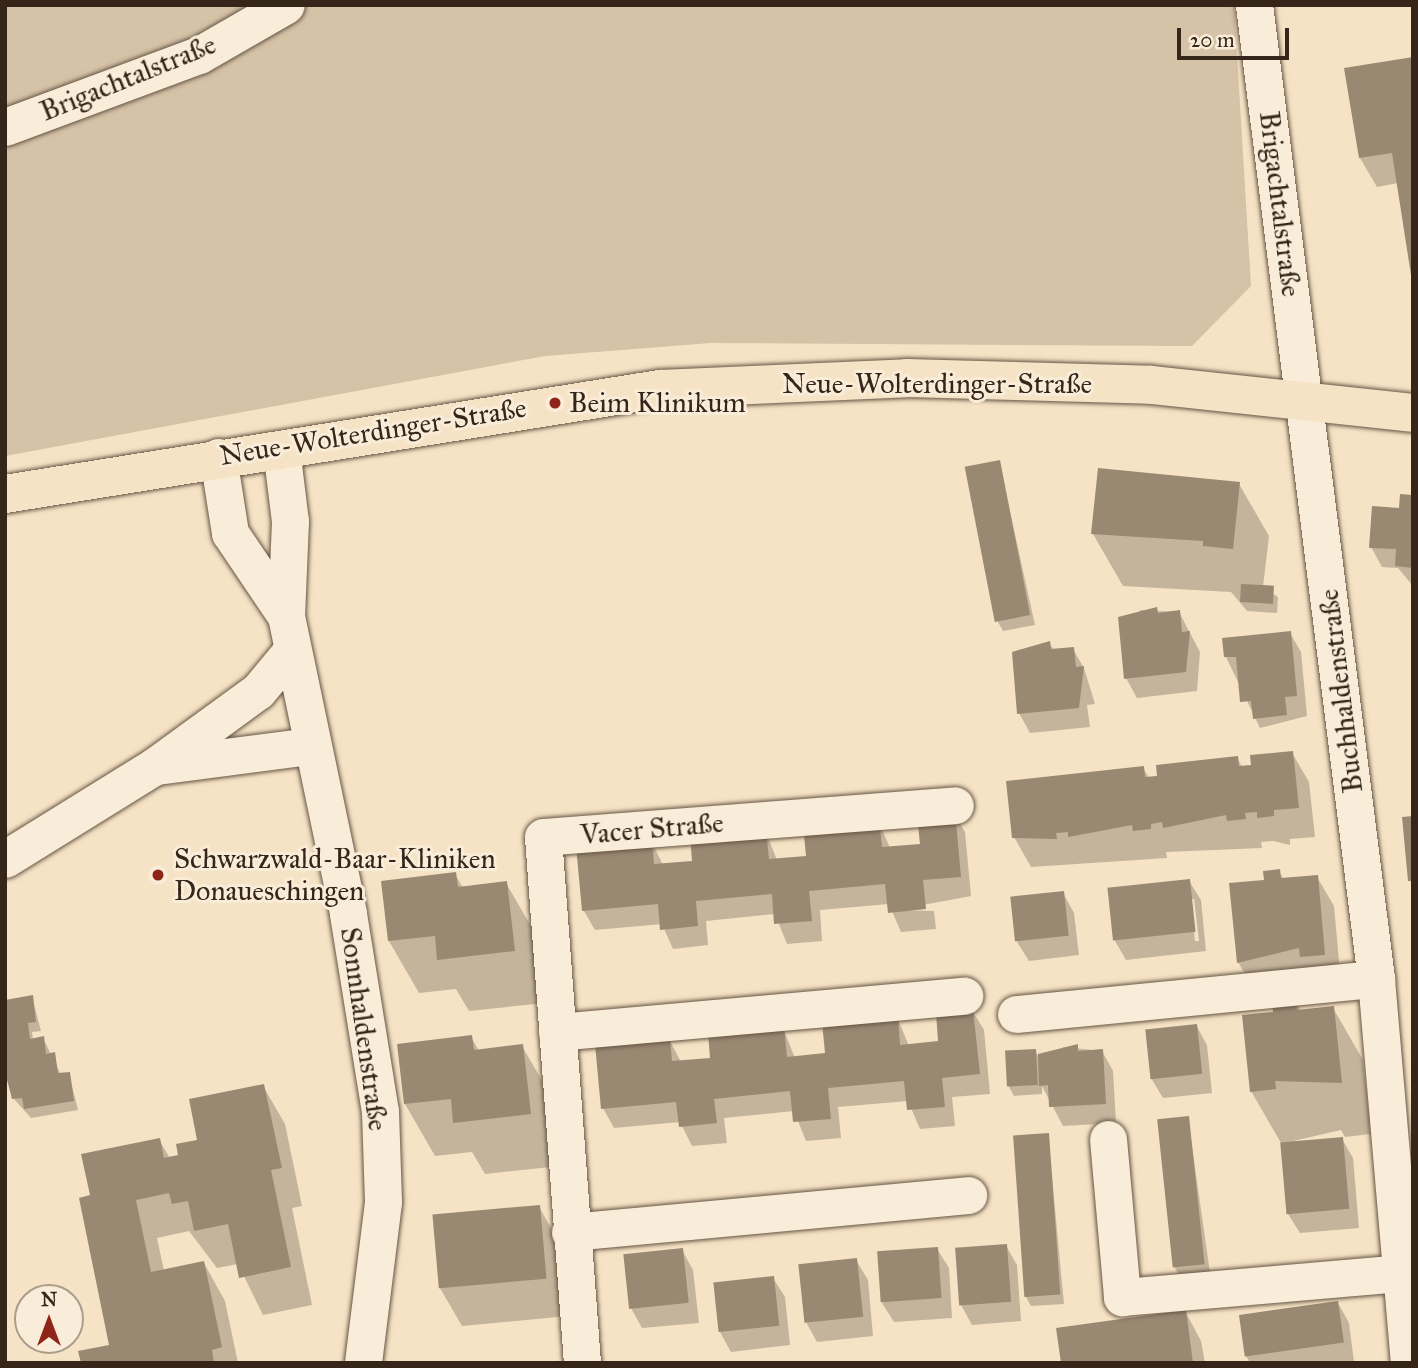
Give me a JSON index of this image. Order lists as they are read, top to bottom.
{
  "streets": {
    "main road": ["Neue-Wolterdinger-Straße"],
    "street": [
      "Brigachtalstraße",
      "Buchhaldenstraße",
      "Vacer Straße",
      "Sonnhaldenstraße"
    ]
  },
  "crossings": [
    ["Brigachtalstraße", "Neue-Wolterdinger-Straße"],
    ["Brigachtalstraße", "Buchhaldenstraße"],
    ["Neue-Wolterdinger-Straße", "Buchhaldenstraße"],
    ["Neue-Wolterdinger-Straße", "Sonnhaldenstraße"]
  ],
  "places": ["Beim Klinikum", "Schwarzwald-Baar-Kliniken Donaueschingen"],
  "scale_bar": "20 m",
  "north": "top"
}
